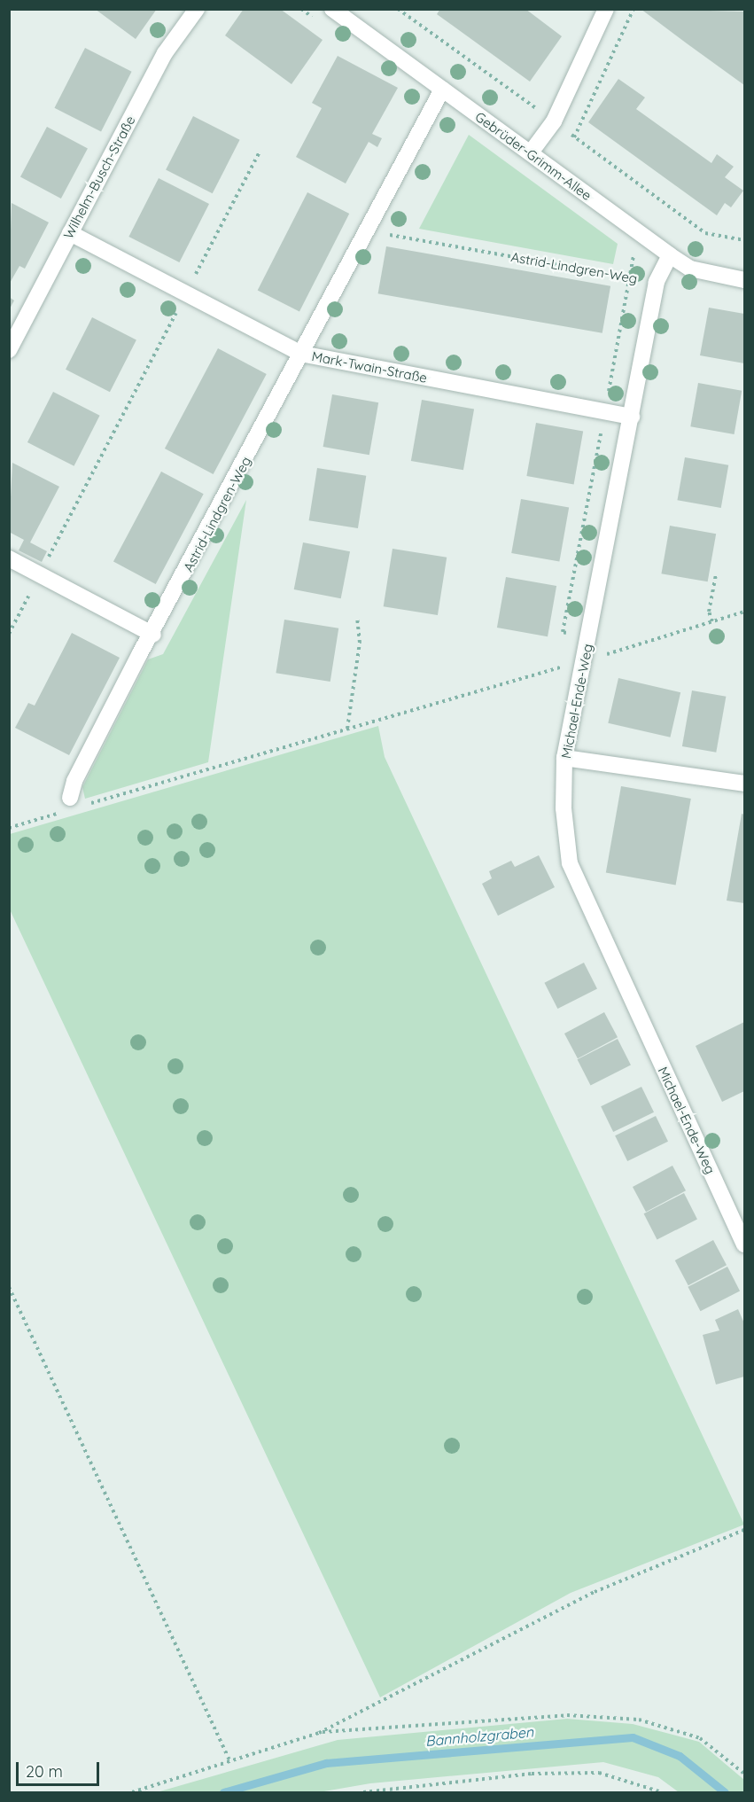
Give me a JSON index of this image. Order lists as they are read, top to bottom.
{
  "streets": {
    "street": [
      "Gebrüder-Grimm-Allee",
      "Wilhelm-Busch-Straße",
      "Astrid-Lindgren-Weg",
      "Mark-Twain-Straße",
      "Michael-Ende-Weg"
    ]
  },
  "crossings": [
    ["Gebrüder-Grimm-Allee", "Astrid-Lindgren-Weg"],
    ["Gebrüder-Grimm-Allee", "Michael-Ende-Weg"],
    ["Wilhelm-Busch-Straße", "Mark-Twain-Straße"],
    ["Astrid-Lindgren-Weg", "Mark-Twain-Straße"],
    ["Astrid-Lindgren-Weg", "Michael-Ende-Weg"],
    ["Mark-Twain-Straße", "Michael-Ende-Weg"]
  ],
  "water": ["Bannholzgraben"],
  "scale_bar": "20 m"
}
